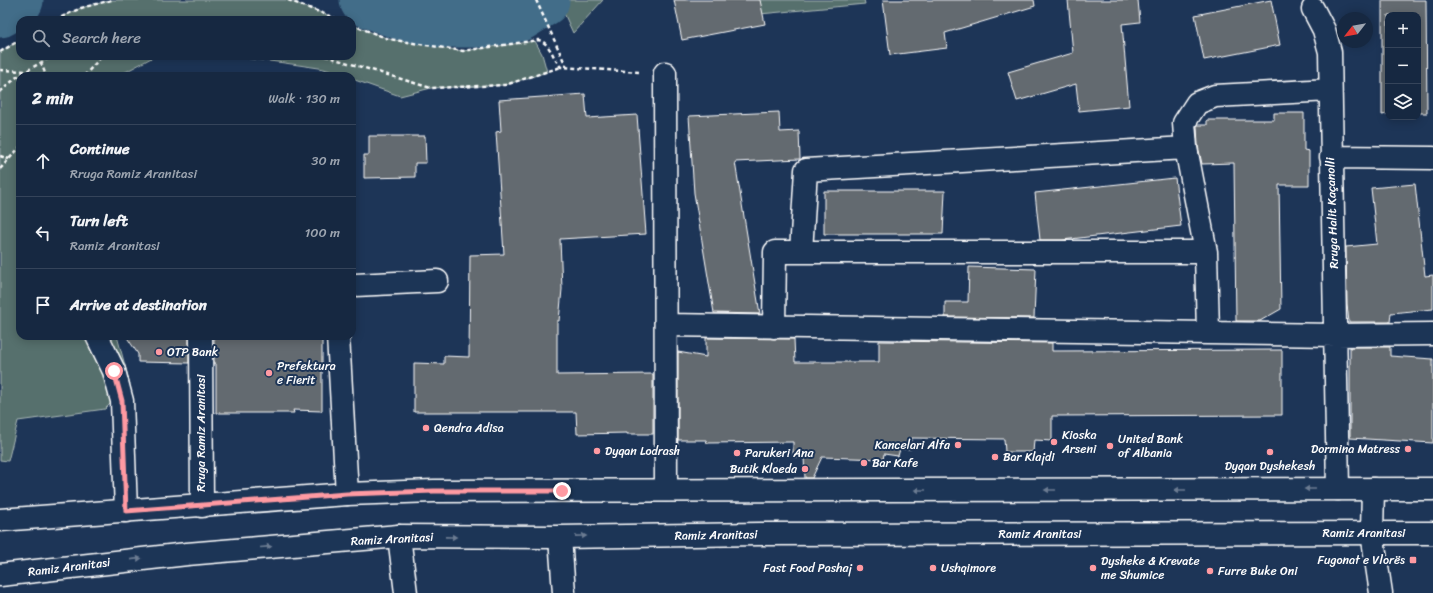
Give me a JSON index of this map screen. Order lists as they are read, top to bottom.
{
  "streets": {
    "street": ["Rruga Halit Kaçanolli", "Rruga Ramiz Aranitasi", "Ramiz Aranitasi"]
  },
  "places": {
    "other": [
      "OTP Bank",
      "Prefektura e Fierit",
      "Qendra Adisa",
      "Kioska Arseni",
      "Kancelari Alfa",
      "United Bank of Albania",
      "Dormina Matress",
      "Dyqan Lodrash",
      "Dyqan Dyshekesh",
      "Parukeri Ana",
      "Bar Klajdi",
      "Bar Kafe",
      "Butik Kloeda",
      "Fast Food Pashaj",
      "Ushqimore",
      "Dysheke & Krevate me Shumice",
      "Furre Buke Oni"
    ],
    "transit": ["Fugonat e Vlorës"]
  },
  "north": "bottom left",
  "page": {
    "map_buttons": ["+", "−"],
    "search": "Search here",
    "heading": ["2 min", "Walk · 130 m"],
    "list": [
      ["Continue", "Rruga Ramiz Aranitasi", "30 m"],
      ["Turn left", "Ramiz Aranitasi", "100 m"],
      "Arrive at destination"
    ]
  }
}
